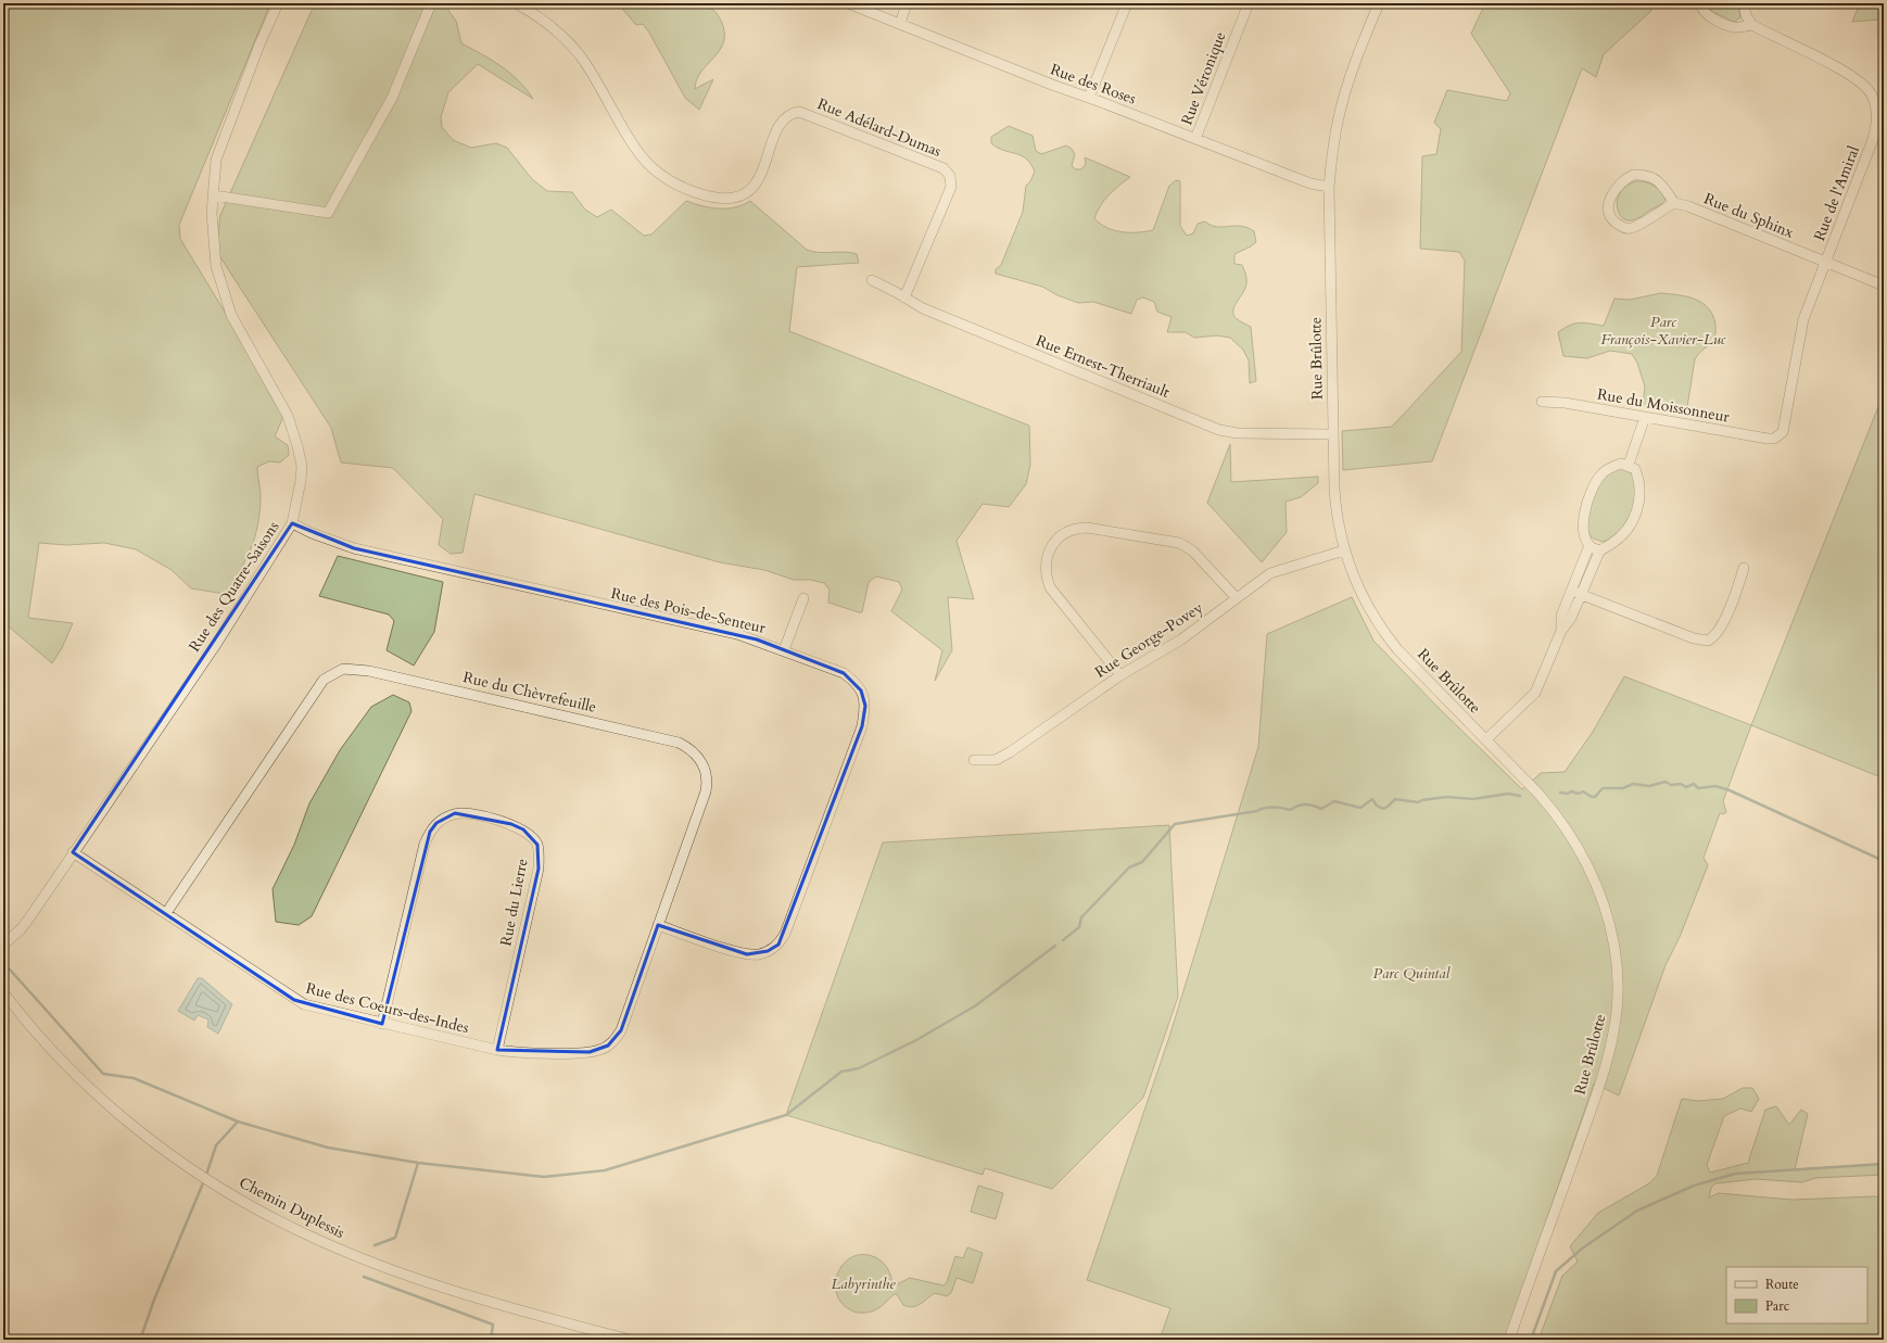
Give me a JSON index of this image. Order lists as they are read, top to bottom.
{
  "streets": {
    "street": [
      "Rue Véronique",
      "Rue des Roses",
      "Rue Adélard-Dumas",
      "Rue de l'Amiral",
      "Rue du Sphinx",
      "Rue Brûlotte",
      "Rue Ernest-Therriault",
      "Rue du Moissonneur",
      "Rue des Quatre-Saisons",
      "Rue des Pois-de-Senteur",
      "Rue George-Povey",
      "Rue du Chèvrefeuille",
      "Rue du Lierre",
      "Rue des Coeurs-des-Indes",
      "Chemin Duplessis"
    ]
  },
  "crossings": [
    ["Rue Véronique", "Rue des Roses"],
    ["Rue des Roses", "Rue Brûlotte"],
    ["Rue Adélard-Dumas", "Rue Ernest-Therriault"],
    ["Rue de l'Amiral", "Rue du Sphinx"],
    ["Rue de l'Amiral", "Rue du Moissonneur"],
    ["Rue Brûlotte", "Rue Ernest-Therriault"],
    ["Rue Brûlotte", "Rue George-Povey"],
    ["Rue des Quatre-Saisons", "Rue des Pois-de-Senteur"],
    ["Rue des Quatre-Saisons", "Rue des Coeurs-des-Indes"],
    ["Rue des Pois-de-Senteur", "Rue du Chèvrefeuille"],
    ["Rue du Chèvrefeuille", "Rue des Coeurs-des-Indes"],
    ["Rue du Lierre", "Rue des Coeurs-des-Indes"]
  ],
  "parks": ["Parc François-Xavier-Luc", "Parc Quintal", "Labyrinthe"],
  "legend": ["Route", "Parc"]
}
